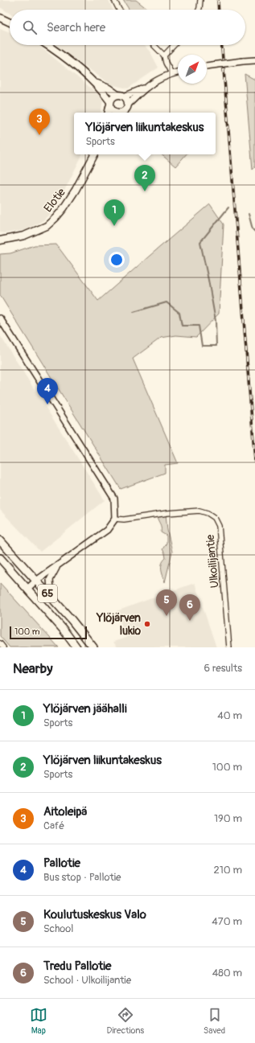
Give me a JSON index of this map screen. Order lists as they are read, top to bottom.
{
  "streets": {
    "highway": ["65"],
    "main road": ["Elotie"],
    "street": ["Ulkoilijantie"]
  },
  "places": ["Ylöjärven lukio"],
  "scale_bar": "100 m",
  "north": "top right",
  "page": {
    "search": "Search here",
    "pins": [
      "3",
      "2",
      "1",
      "4",
      "5",
      "6"
    ],
    "popup": ["Ylöjärven liikuntakeskus", "Sports"],
    "scale": "100 m",
    "heading": ["Nearby", "6 results"],
    "list": [
      {
        "mark": "1",
        "name": "Ylöjärven jäähalli",
        "note": "Sports",
        "value": "40 m"
      },
      {
        "mark": "2",
        "name": "Ylöjärven liikuntakeskus",
        "note": "Sports",
        "value": "100 m"
      },
      {
        "mark": "3",
        "name": "Aitoleipä",
        "note": "Café",
        "value": "190 m"
      },
      {
        "mark": "4",
        "name": "Pallotie",
        "note": "Bus stop · Pallotie",
        "value": "210 m"
      },
      {
        "mark": "5",
        "name": "Koulutuskeskus Valo",
        "note": "School",
        "value": "470 m"
      },
      {
        "mark": "6",
        "name": "Tredu Pallotie",
        "note": "School · Ulkoilijantie",
        "value": "480 m"
      }
    ],
    "nav": ["Map", "Directions", "Saved"]
  }
}
